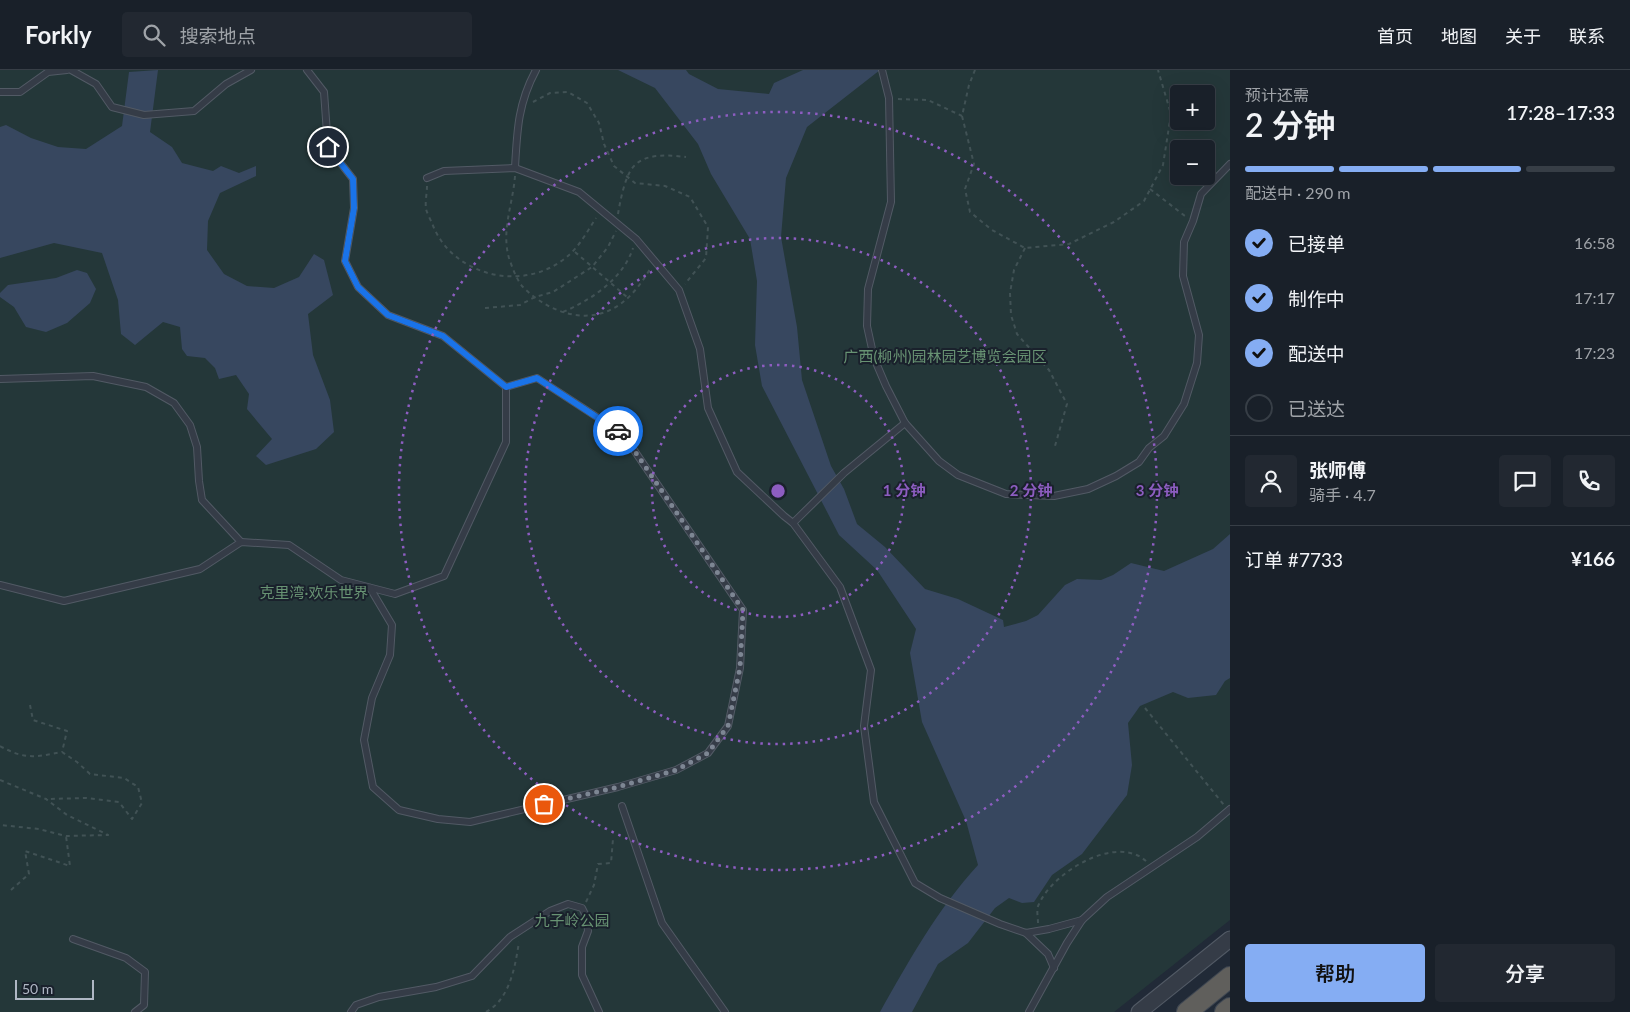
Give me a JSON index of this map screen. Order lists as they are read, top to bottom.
{
  "parks": ["广西(柳州)园林园艺博览会园区", "克里湾·欢乐世界", "九子岭公园"],
  "scale_bar": "50 m",
  "page": {
    "header": "Forkly",
    "search": "搜索地点",
    "nav": [
      "首页",
      "地图",
      "关于",
      "联系"
    ],
    "heading": ["2 分钟", "预计还需", "17:28–17:33"],
    "panel": [
      "张师傅",
      "骑手 · 4.7",
      "订单 #7733",
      "¥166"
    ],
    "map_buttons": ["+", "−"],
    "bar": "配送中 · 290 m",
    "list": [
      ["已接单", "16:58"],
      ["制作中", "17:17"],
      ["配送中", "17:23"],
      "已送达"
    ],
    "buttons": ["帮助", "分享"],
    "scale": "50 m"
  },
  "rings": ["1 分钟", "2 分钟", "3 分钟"]
}
